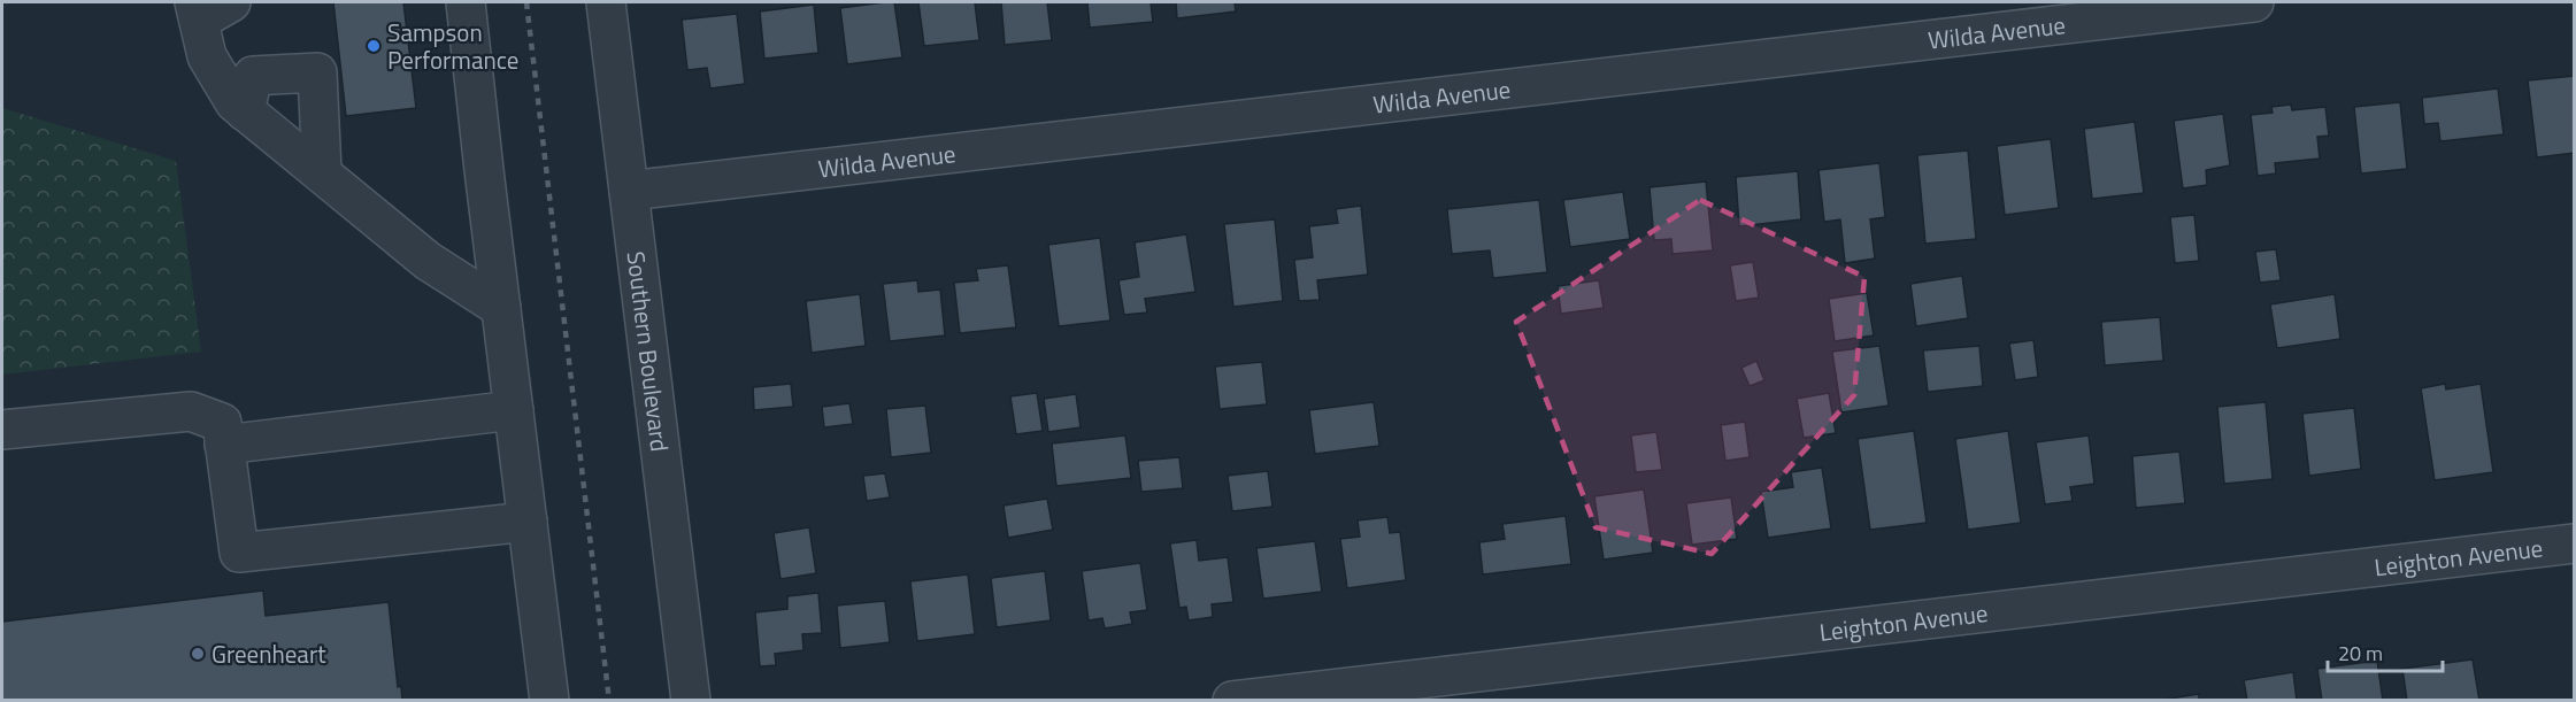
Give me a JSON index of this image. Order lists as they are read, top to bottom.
{
  "streets": {
    "street": ["Wilda Avenue", "Southern Boulevard", "Leighton Avenue"]
  },
  "crossings": [
    ["Wilda Avenue", "Southern Boulevard"]
  ],
  "places": ["Sampson Performance", "Greenheart"],
  "scale_bar": "20 m"
}
